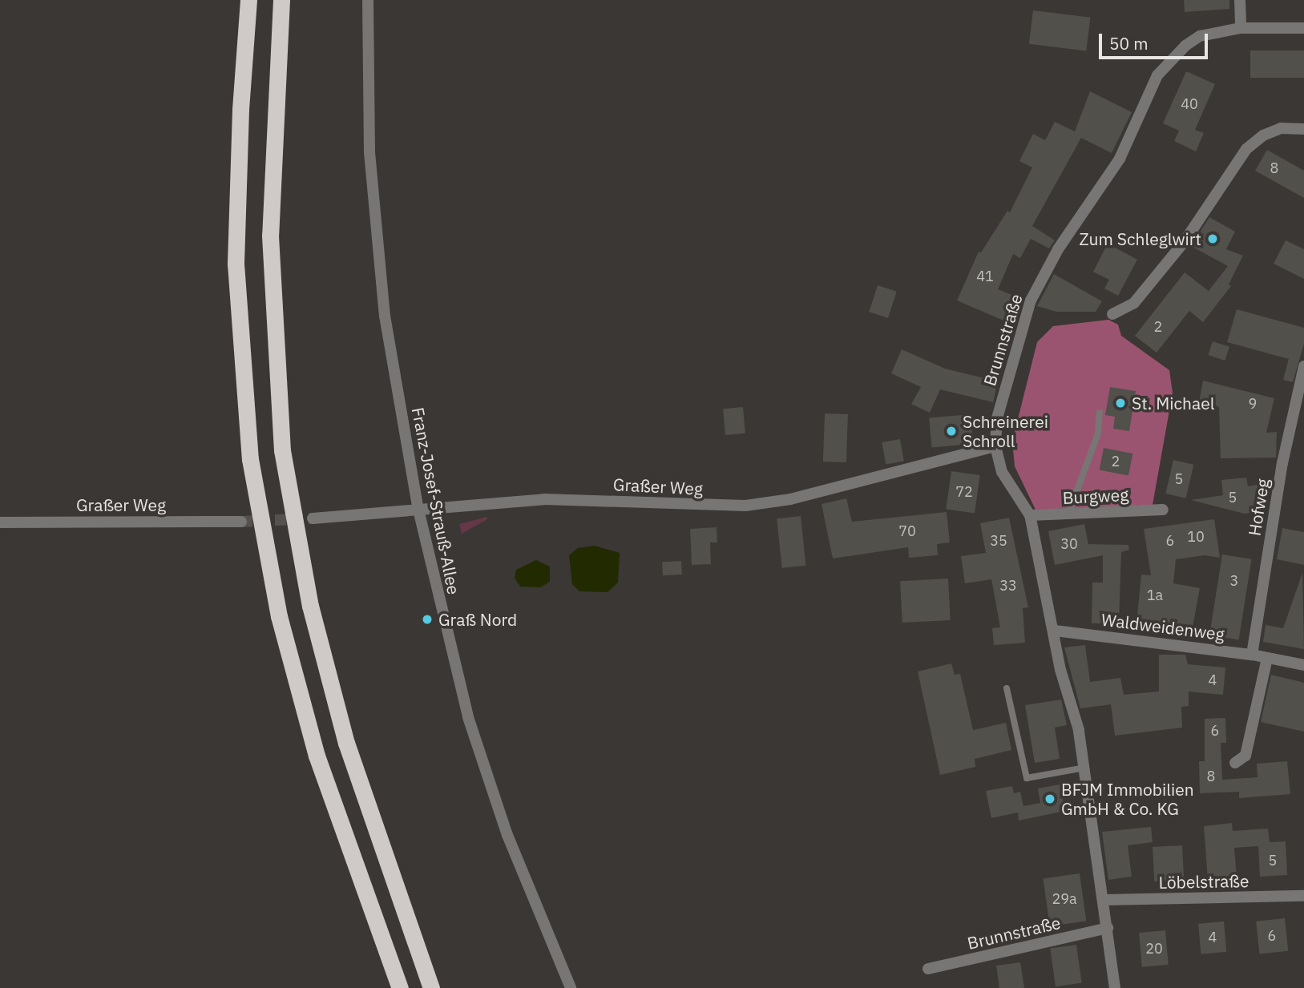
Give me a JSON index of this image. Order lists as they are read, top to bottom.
{
  "streets": {
    "street": [
      "Brunnstraße",
      "Graßer Weg",
      "Burgweg",
      "Franz-Josef-Strauß-Allee",
      "Hofweg",
      "Waldweidenweg",
      "Löbelstraße"
    ]
  },
  "crossings": [
    ["Brunnstraße", "Graßer Weg"],
    ["Brunnstraße", "Burgweg"],
    ["Brunnstraße", "Waldweidenweg"],
    ["Brunnstraße", "Löbelstraße"],
    ["Graßer Weg", "Franz-Josef-Strauß-Allee"],
    ["Hofweg", "Waldweidenweg"]
  ],
  "places": [
    "Zum Schleglwirt",
    "St. Michael",
    "Schreinerei Schroll",
    "Graß Nord",
    "BFJM Immobilien GmbH & Co. KG"
  ],
  "house_numbers": [
    "40",
    "8",
    "41",
    "2",
    "9",
    "2",
    "5",
    "72",
    "5",
    "70",
    "10",
    "35",
    "6",
    "30",
    "3",
    "33",
    "1a",
    "4",
    "6",
    "8",
    "5",
    "29a",
    "6",
    "4",
    "20"
  ],
  "scale_bar": "50 m"
}
